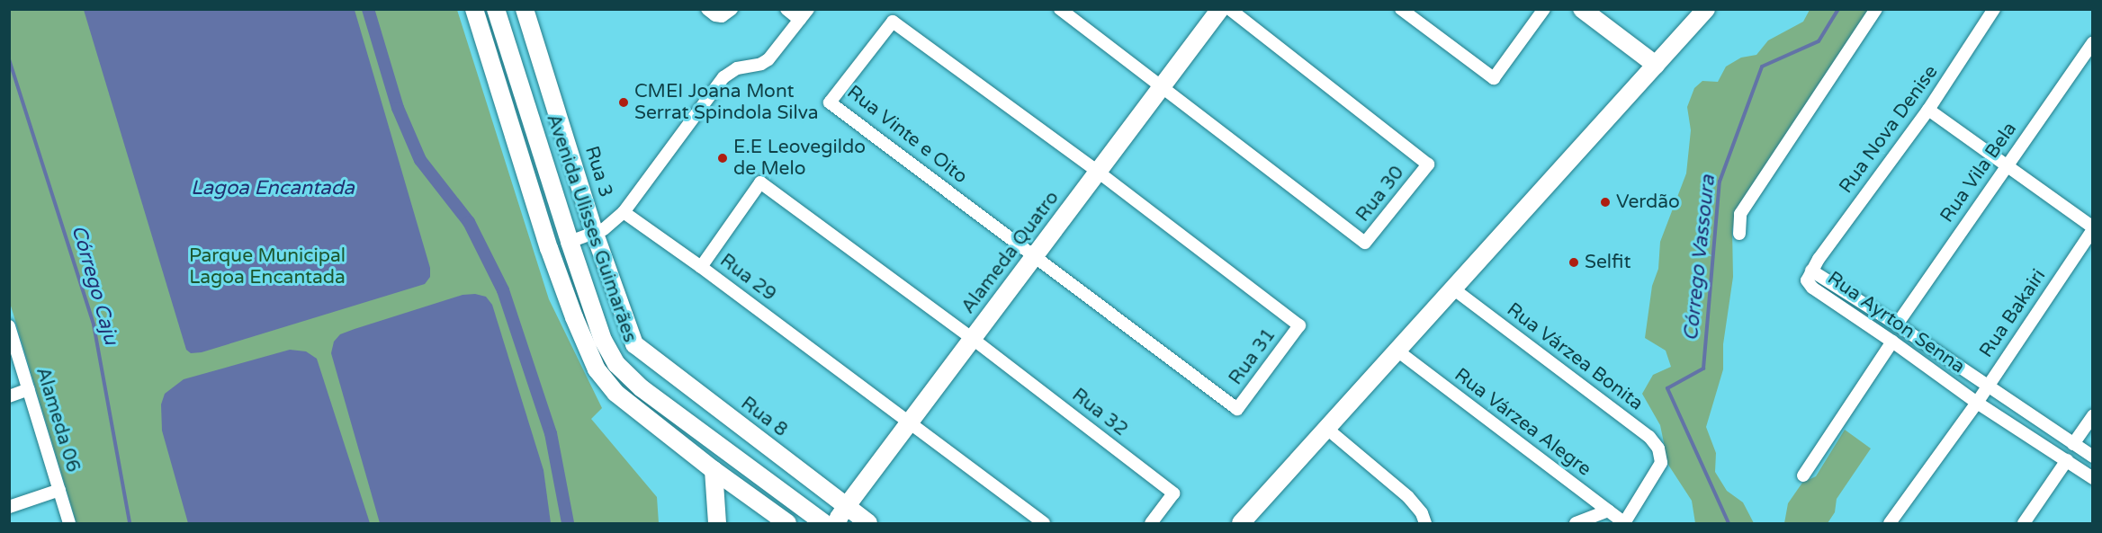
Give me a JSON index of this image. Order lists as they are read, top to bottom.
{
  "streets": {
    "main road": [
      "Rua 3",
      "Avenida Ulisses Guimarães",
      "Alameda Quatro",
      "Rua 8"
    ],
    "street": [
      "Rua Nova Denise",
      "Rua Vinte e Oito",
      "Rua Vila Bela",
      "Rua 30",
      "Rua 29",
      "Rua Bakairi",
      "Rua Ayrton Senna",
      "Rua 31",
      "Rua Várzea Bonita",
      "Rua 32",
      "Alameda 06",
      "Rua Várzea Alegre"
    ]
  },
  "crossings": [
    ["Rua Nova Denise", "Rua Ayrton Senna"],
    ["Rua Vinte e Oito", "Alameda Quatro"],
    ["Rua Vinte e Oito", "Rua 31"],
    ["Rua 3", "Rua 8"],
    ["Rua Vila Bela", "Rua Ayrton Senna"],
    ["Rua 30", "Alameda Quatro"],
    ["Alameda Quatro", "Rua 29"],
    ["Alameda Quatro", "Rua 31"],
    ["Alameda Quatro", "Rua 32"],
    ["Alameda Quatro", "Rua 8"],
    ["Rua 29", "Rua 32"],
    ["Rua Bakairi", "Rua Ayrton Senna"],
    ["Rua Várzea Bonita", "Rua Várzea Alegre"]
  ],
  "water": ["Lagoa Encantada", "Córrego Vassoura", "Córrego Caju"],
  "parks": ["Parque Municipal Lagoa Encantada"],
  "places": [
    "CMEI Joana Mont Serrat Spindola Silva",
    "E.E Leovegildo de Melo",
    "Verdão",
    "Selfit"
  ]
}
